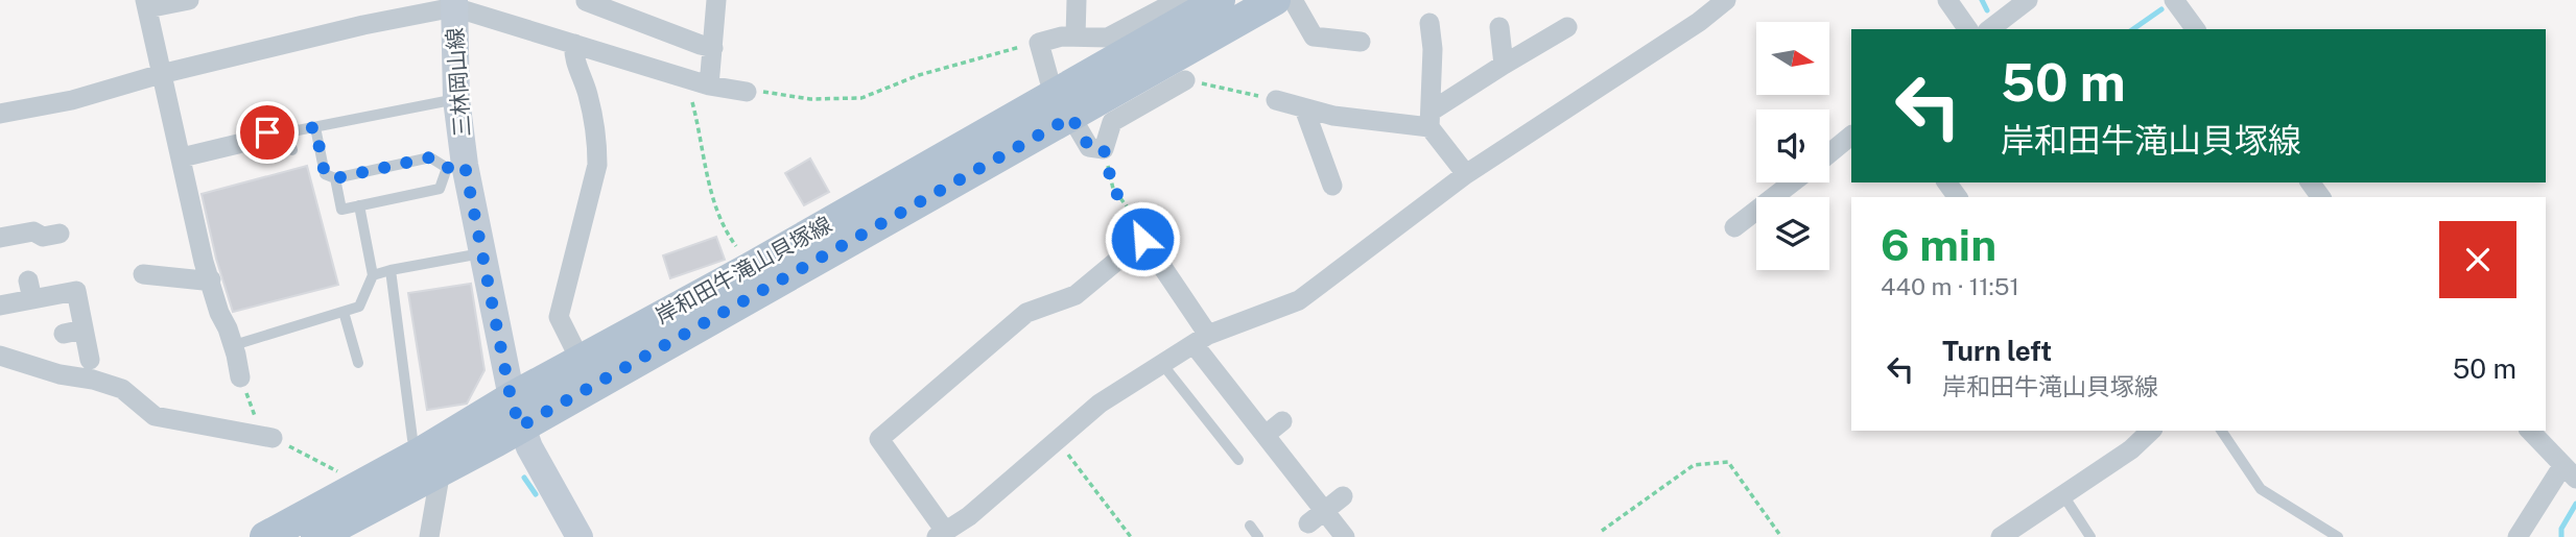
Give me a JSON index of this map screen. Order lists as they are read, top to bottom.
{
  "streets": {
    "main road": ["三林岡山線", "岸和田牛滝山貝塚線"]
  },
  "crossings": [
    ["三林岡山線", "岸和田牛滝山貝塚線"]
  ],
  "north": "right",
  "page": {
    "turn": ["50 m", "岸和田牛滝山貝塚線"],
    "heading": ["6 min", "440 m · 11:51"],
    "list": [
      {
        "name": "Turn left",
        "note": "岸和田牛滝山貝塚線",
        "value": "50 m"
      }
    ]
  }
}
